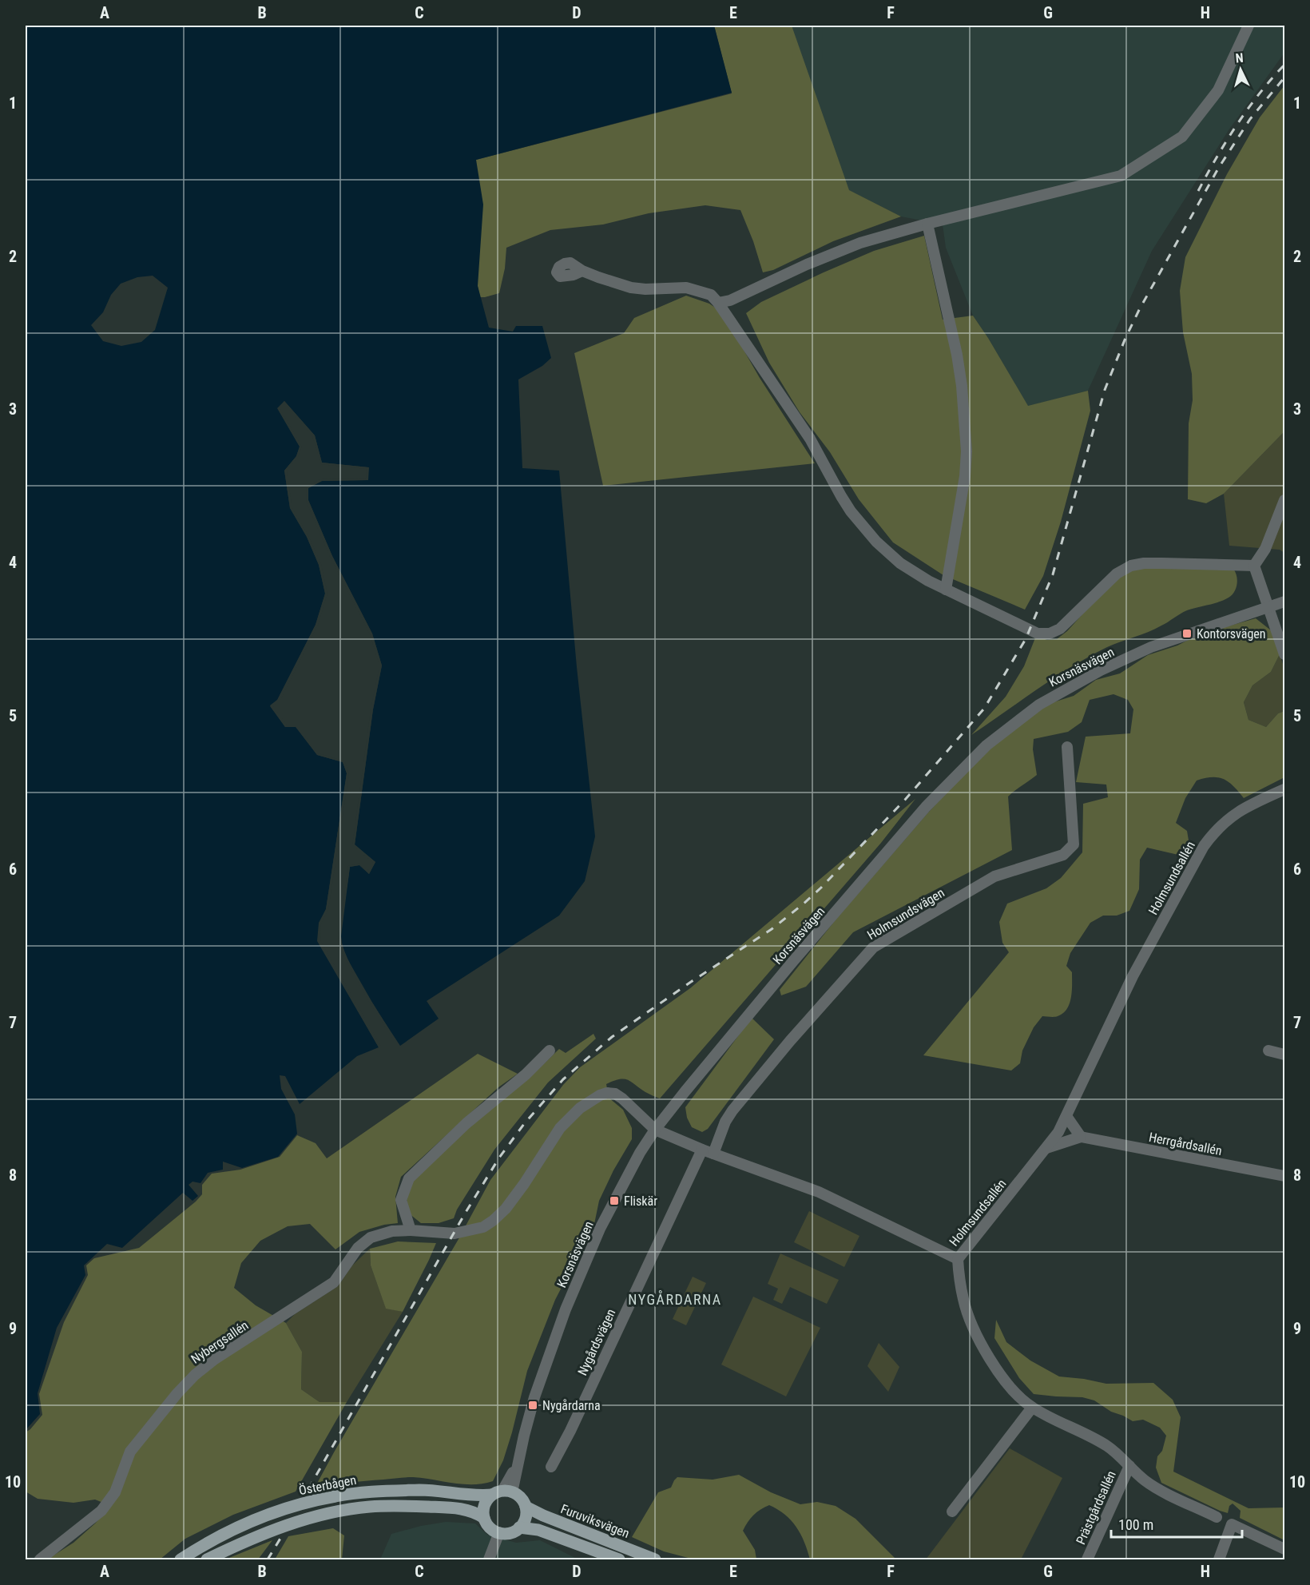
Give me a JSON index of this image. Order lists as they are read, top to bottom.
{
  "streets": {
    "main road": ["Österbågen", "Furuviksvägen"],
    "street": [
      "Korsnäsvägen",
      "Holmsundsallén",
      "Holmsundsvägen",
      "Herrgårdsallén",
      "Nybergsallén",
      "Nygårdsvägen",
      "Prästgårdsallén"
    ]
  },
  "crossings": [
    ["Korsnäsvägen", "Nybergsallén"],
    ["Korsnäsvägen", "Österbågen"],
    ["Korsnäsvägen", "Furuviksvägen"],
    ["Holmsundsallén", "Prästgårdsallén"],
    ["Österbågen", "Furuviksvägen"]
  ],
  "districts": ["NYGÅRDARNA"],
  "places": {
    "transit": ["Kontorsvägen", "Fliskär", "Nygårdarna"]
  },
  "scale_bar": "100 m",
  "north": "top",
  "grid": {
    "columns": [
      "A",
      "B",
      "C",
      "D",
      "E",
      "F",
      "G",
      "H"
    ],
    "rows": [
      "1",
      "2",
      "3",
      "4",
      "5",
      "6",
      "7",
      "8",
      "9",
      "10"
    ]
  }
}
